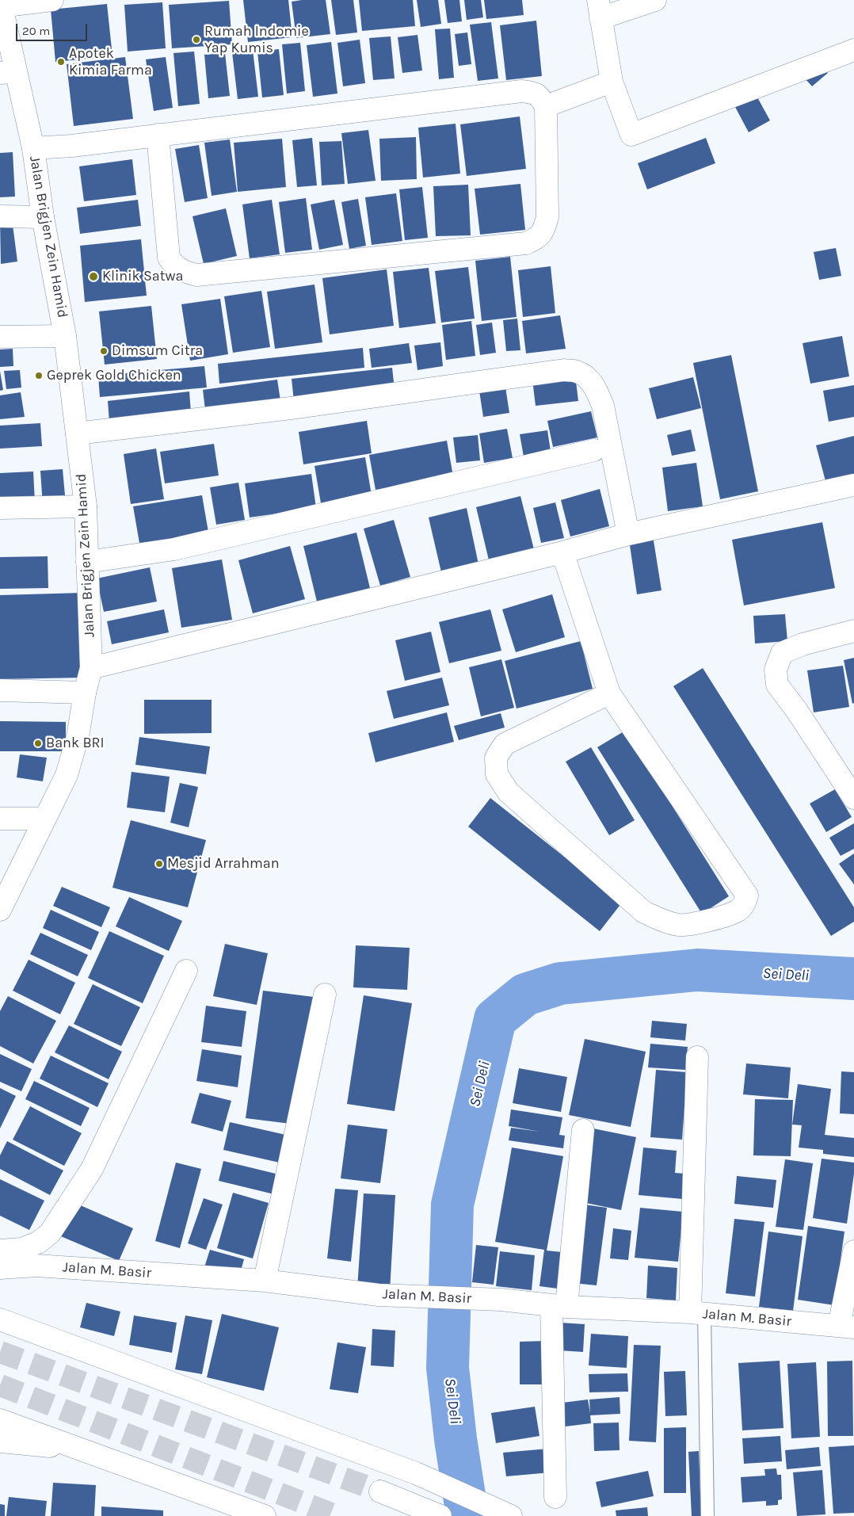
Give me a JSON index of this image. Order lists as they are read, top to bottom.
{
  "streets": {
    "main road": ["Jalan Brigjen Zein Hamid", "Jalan M. Basir"]
  },
  "water": ["Sei Deli"],
  "places": [
    "Rumah Indomie Yap Kumis",
    "Apotek Kimia Farma",
    "Klinik Satwa",
    "Dimsum Citra",
    "Geprek Gold Chicken",
    "Bank BRI",
    "Mesjid Arrahman"
  ],
  "scale_bar": "20 m"
}
